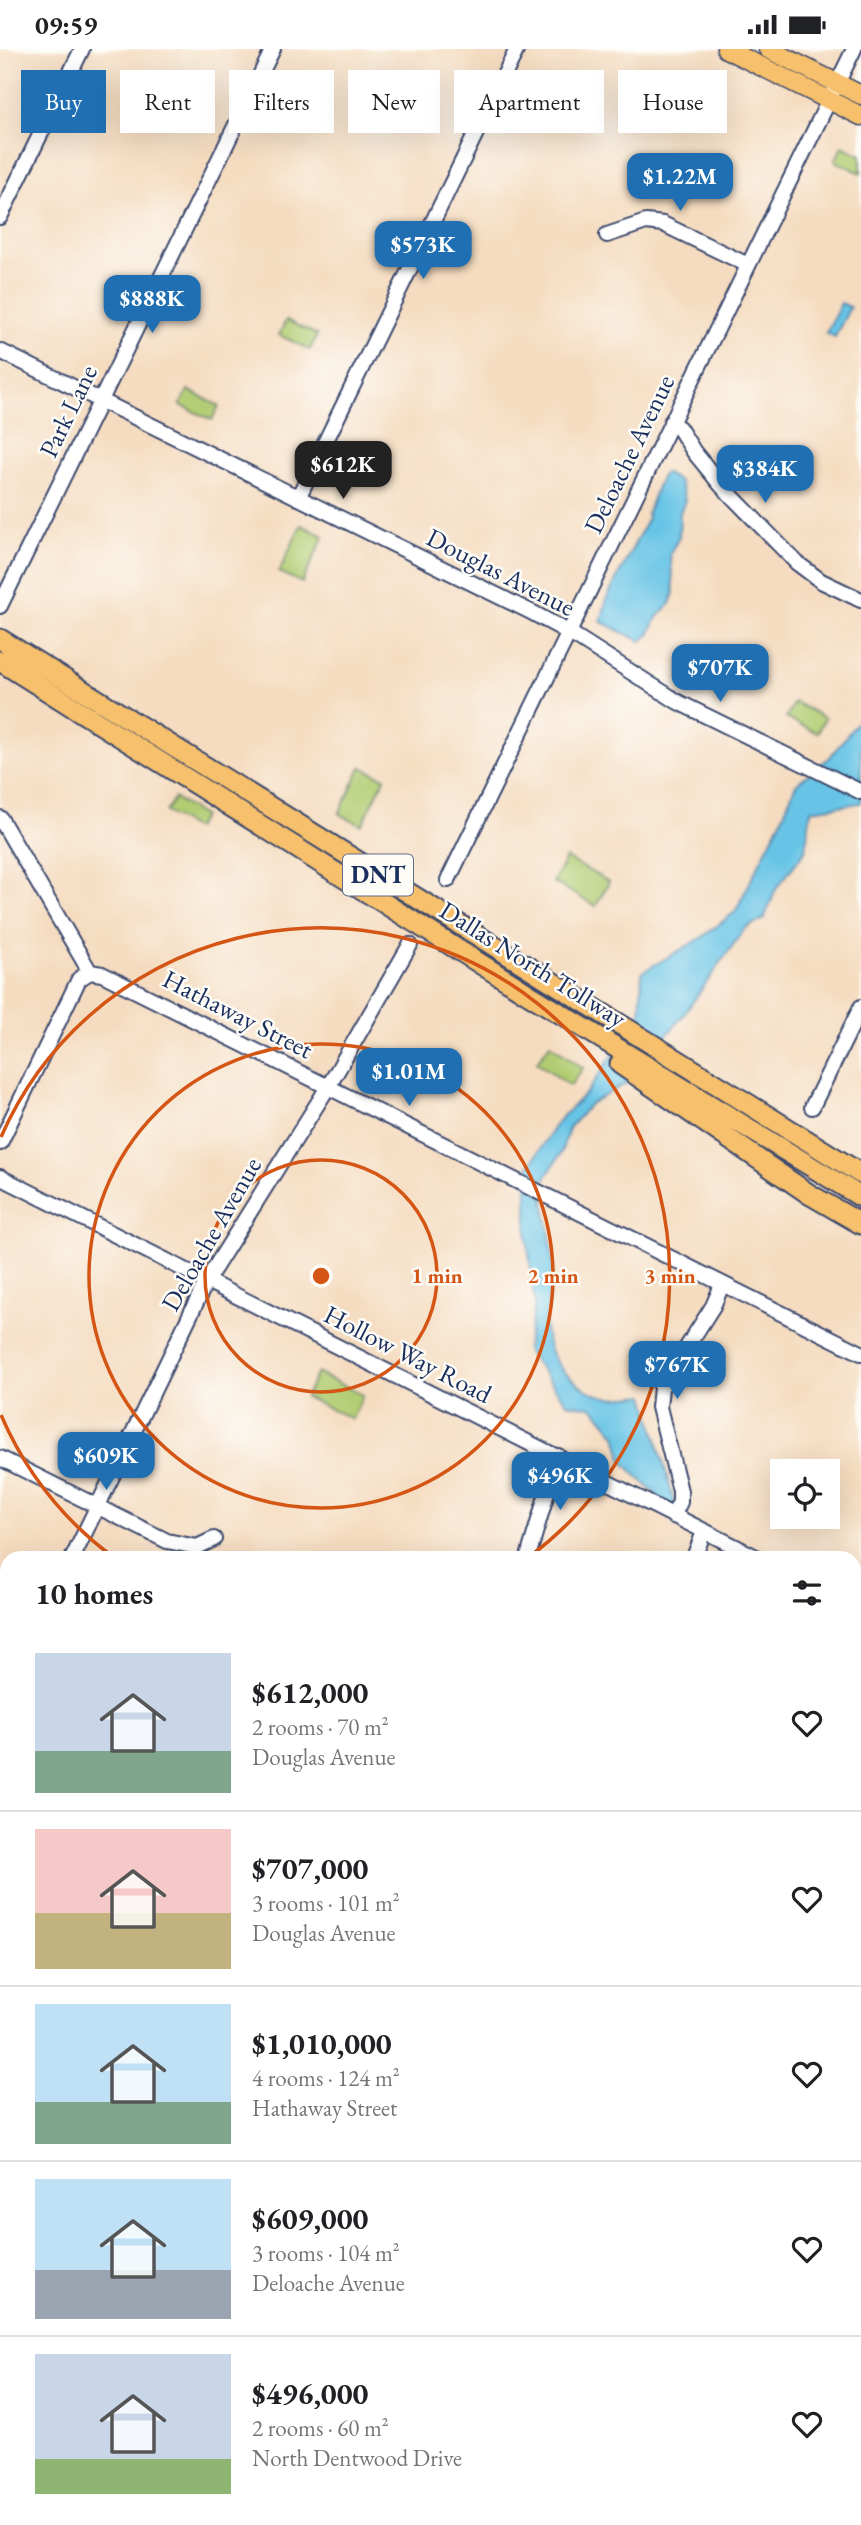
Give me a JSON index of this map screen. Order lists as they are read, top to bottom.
{
  "streets": {
    "highway": ["DNT", "Dallas North Tollway"],
    "street": [
      "Park Lane",
      "Deloache Avenue",
      "Douglas Avenue",
      "Hathaway Street",
      "Hollow Way Road"
    ]
  },
  "crossings": [
    ["Park Lane", "Douglas Avenue"],
    ["Deloache Avenue", "Douglas Avenue"],
    ["Deloache Avenue", "Hathaway Street"],
    ["Deloache Avenue", "Hollow Way Road"]
  ],
  "page": {
    "status": "09:59",
    "chip": [
      "Buy",
      "Rent",
      "Filters",
      "New",
      "Apartment",
      "House"
    ],
    "price": [
      "$1.22M",
      "$573K",
      "$888K",
      "$612K",
      "$384K",
      "$707K",
      "$1.01M",
      "$767K",
      "$609K",
      "$496K"
    ],
    "heading": "10 homes",
    "list": [
      {
        "name": "$612,000",
        "note": "2 rooms · 70 m² · Douglas Avenue"
      },
      {
        "name": "$707,000",
        "note": "3 rooms · 101 m² · Douglas Avenue"
      },
      {
        "name": "$1,010,000",
        "note": "4 rooms · 124 m² · Hathaway Street"
      },
      {
        "name": "$609,000",
        "note": "3 rooms · 104 m² · Deloache Avenue"
      },
      {
        "name": "$496,000",
        "note": "2 rooms · 60 m² · North Dentwood Drive"
      }
    ]
  },
  "rings": ["1 min", "2 min", "3 min"]
}
